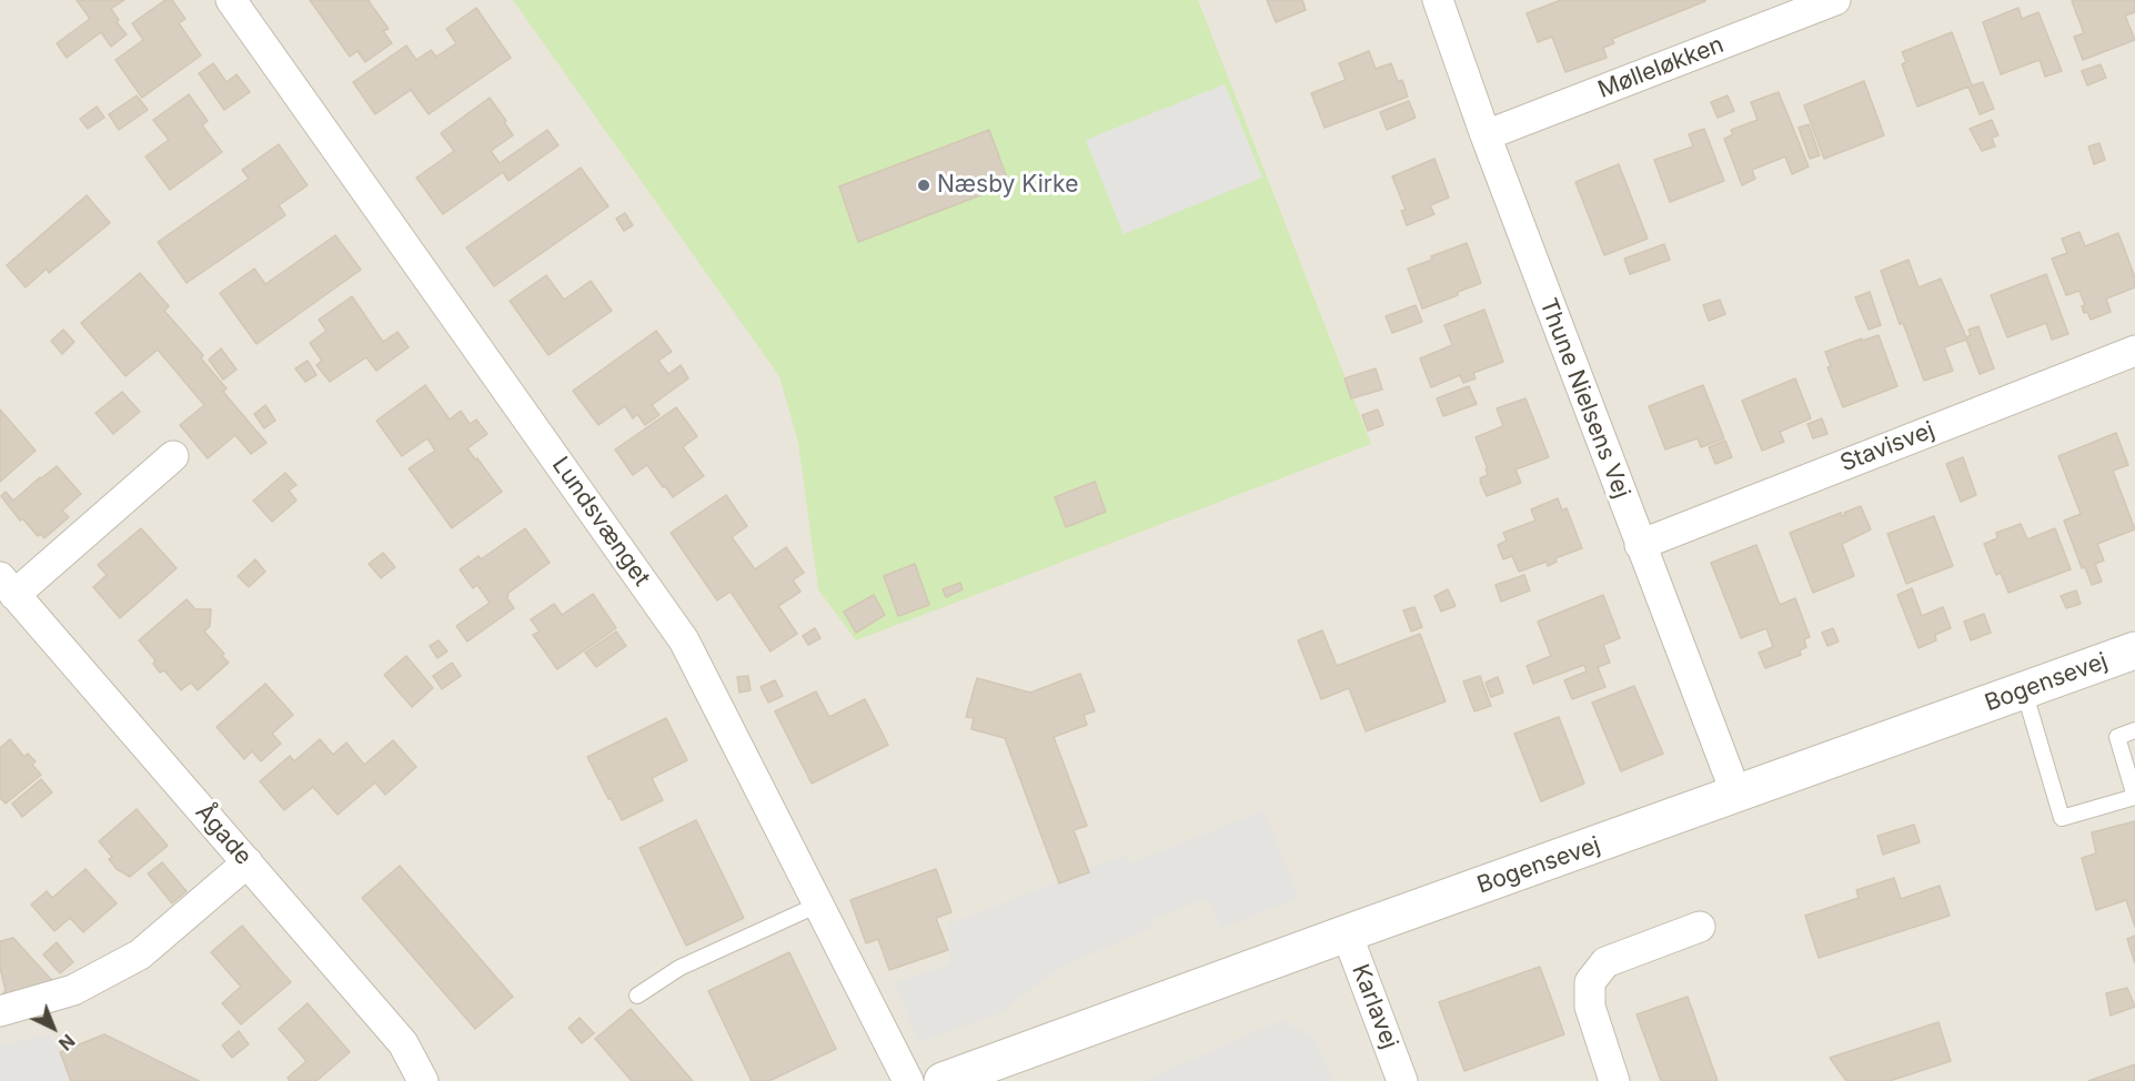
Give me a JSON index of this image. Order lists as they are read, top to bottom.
{
  "streets": {
    "street": [
      "Mølleløkken",
      "Thune Nielsens Vej",
      "Stavisvej",
      "Lundsvænget",
      "Bogensevej",
      "Ågade",
      "Karlavej"
    ]
  },
  "crossings": [
    ["Mølleløkken", "Thune Nielsens Vej"],
    ["Thune Nielsens Vej", "Stavisvej"],
    ["Thune Nielsens Vej", "Bogensevej"],
    ["Bogensevej", "Karlavej"]
  ],
  "places": ["Næsby Kirke"],
  "north": "bottom right"
}
